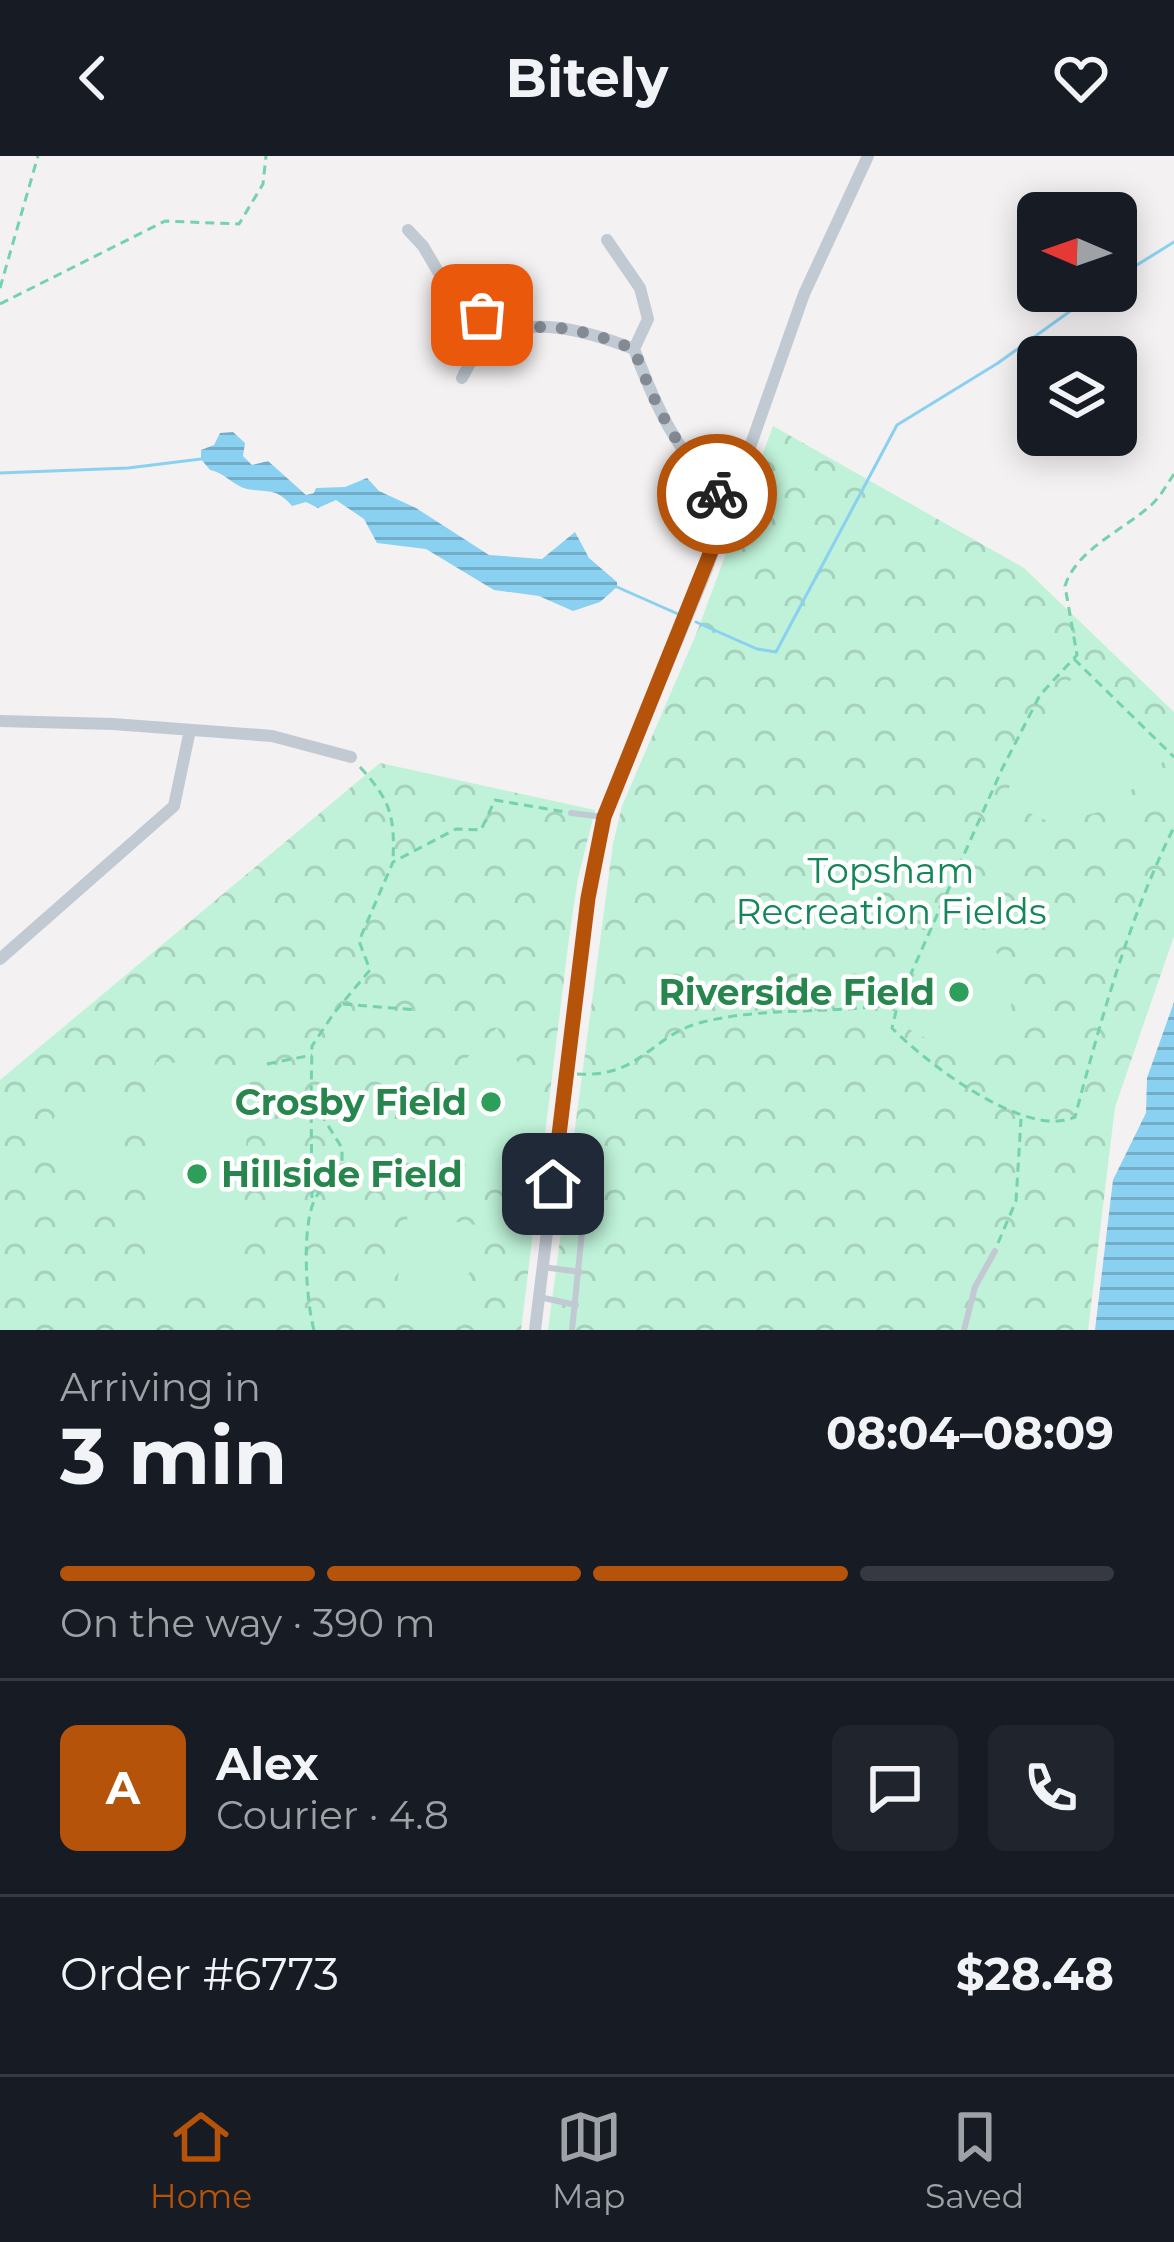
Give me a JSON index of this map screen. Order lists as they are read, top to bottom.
{
  "parks": ["Topsham Recreation Fields"],
  "places": ["Riverside Field", "Crosby Field", "Hillside Field"],
  "north": "left",
  "page": {
    "header": "Bitely",
    "heading": ["3 min", "Arriving in", "08:04–08:09"],
    "panel": [
      "Alex",
      "Courier · 4.8",
      "Order #6773",
      "$28.48"
    ],
    "bar": "On the way · 390 m",
    "round": "A",
    "tabs": ["Home", "Map", "Saved"]
  }
}
